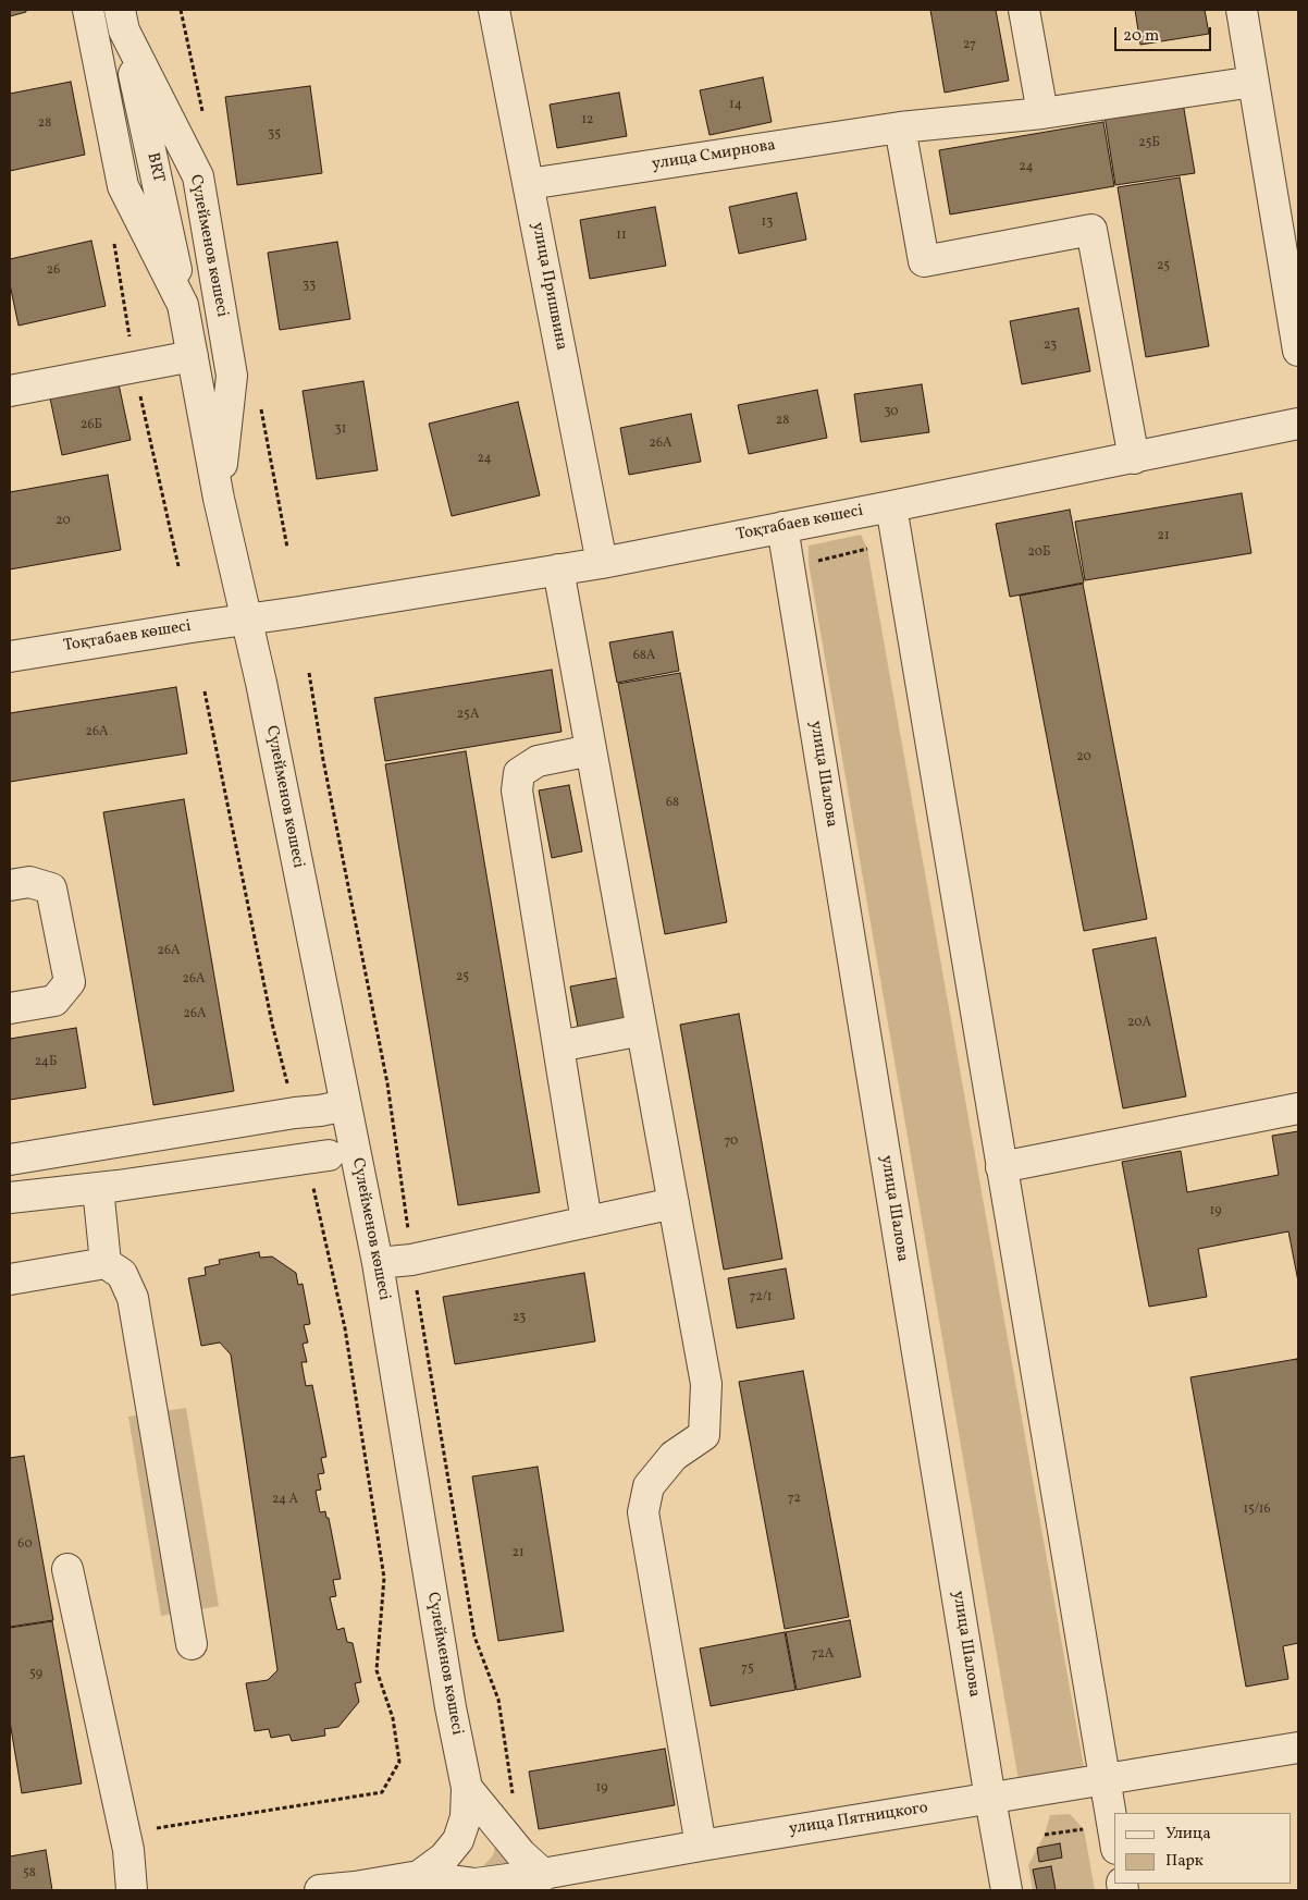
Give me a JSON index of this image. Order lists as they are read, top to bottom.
{
  "streets": {
    "street": [
      "улица Смирнова",
      "BRT",
      "Сүлейменов көшесі",
      "улица Пришвина",
      "Тоқтабаев көшесі",
      "улица Шалова",
      "улица Пятницкого"
    ]
  },
  "crossings": [
    ["улица Смирнова", "улица Пришвина"],
    ["BRT", "Сүлейменов көшесі"],
    ["Сүлейменов көшесі", "Тоқтабаев көшесі"],
    ["Сүлейменов көшесі", "улица Пятницкого"],
    ["улица Пришвина", "Тоқтабаев көшесі"],
    ["Тоқтабаев көшесі", "улица Шалова"],
    ["улица Шалова", "улица Пятницкого"]
  ],
  "house_numbers": [
    "27",
    "14",
    "12",
    "28",
    "35",
    "25Б",
    "24",
    "13",
    "11",
    "25",
    "26",
    "33",
    "23",
    "30",
    "28",
    "26Б",
    "31",
    "26А",
    "24",
    "20",
    "21",
    "20Б",
    "68А",
    "25А",
    "26А",
    "20",
    "68",
    "26А",
    "25",
    "26А",
    "26А",
    "20А",
    "24Б",
    "70",
    "19",
    "72/1",
    "23",
    "72",
    "24 А",
    "15/16",
    "60",
    "21",
    "72А",
    "75",
    "59",
    "19",
    "58"
  ],
  "legend": ["Улица", "Парк"],
  "scale_bar": "20 m"
}
